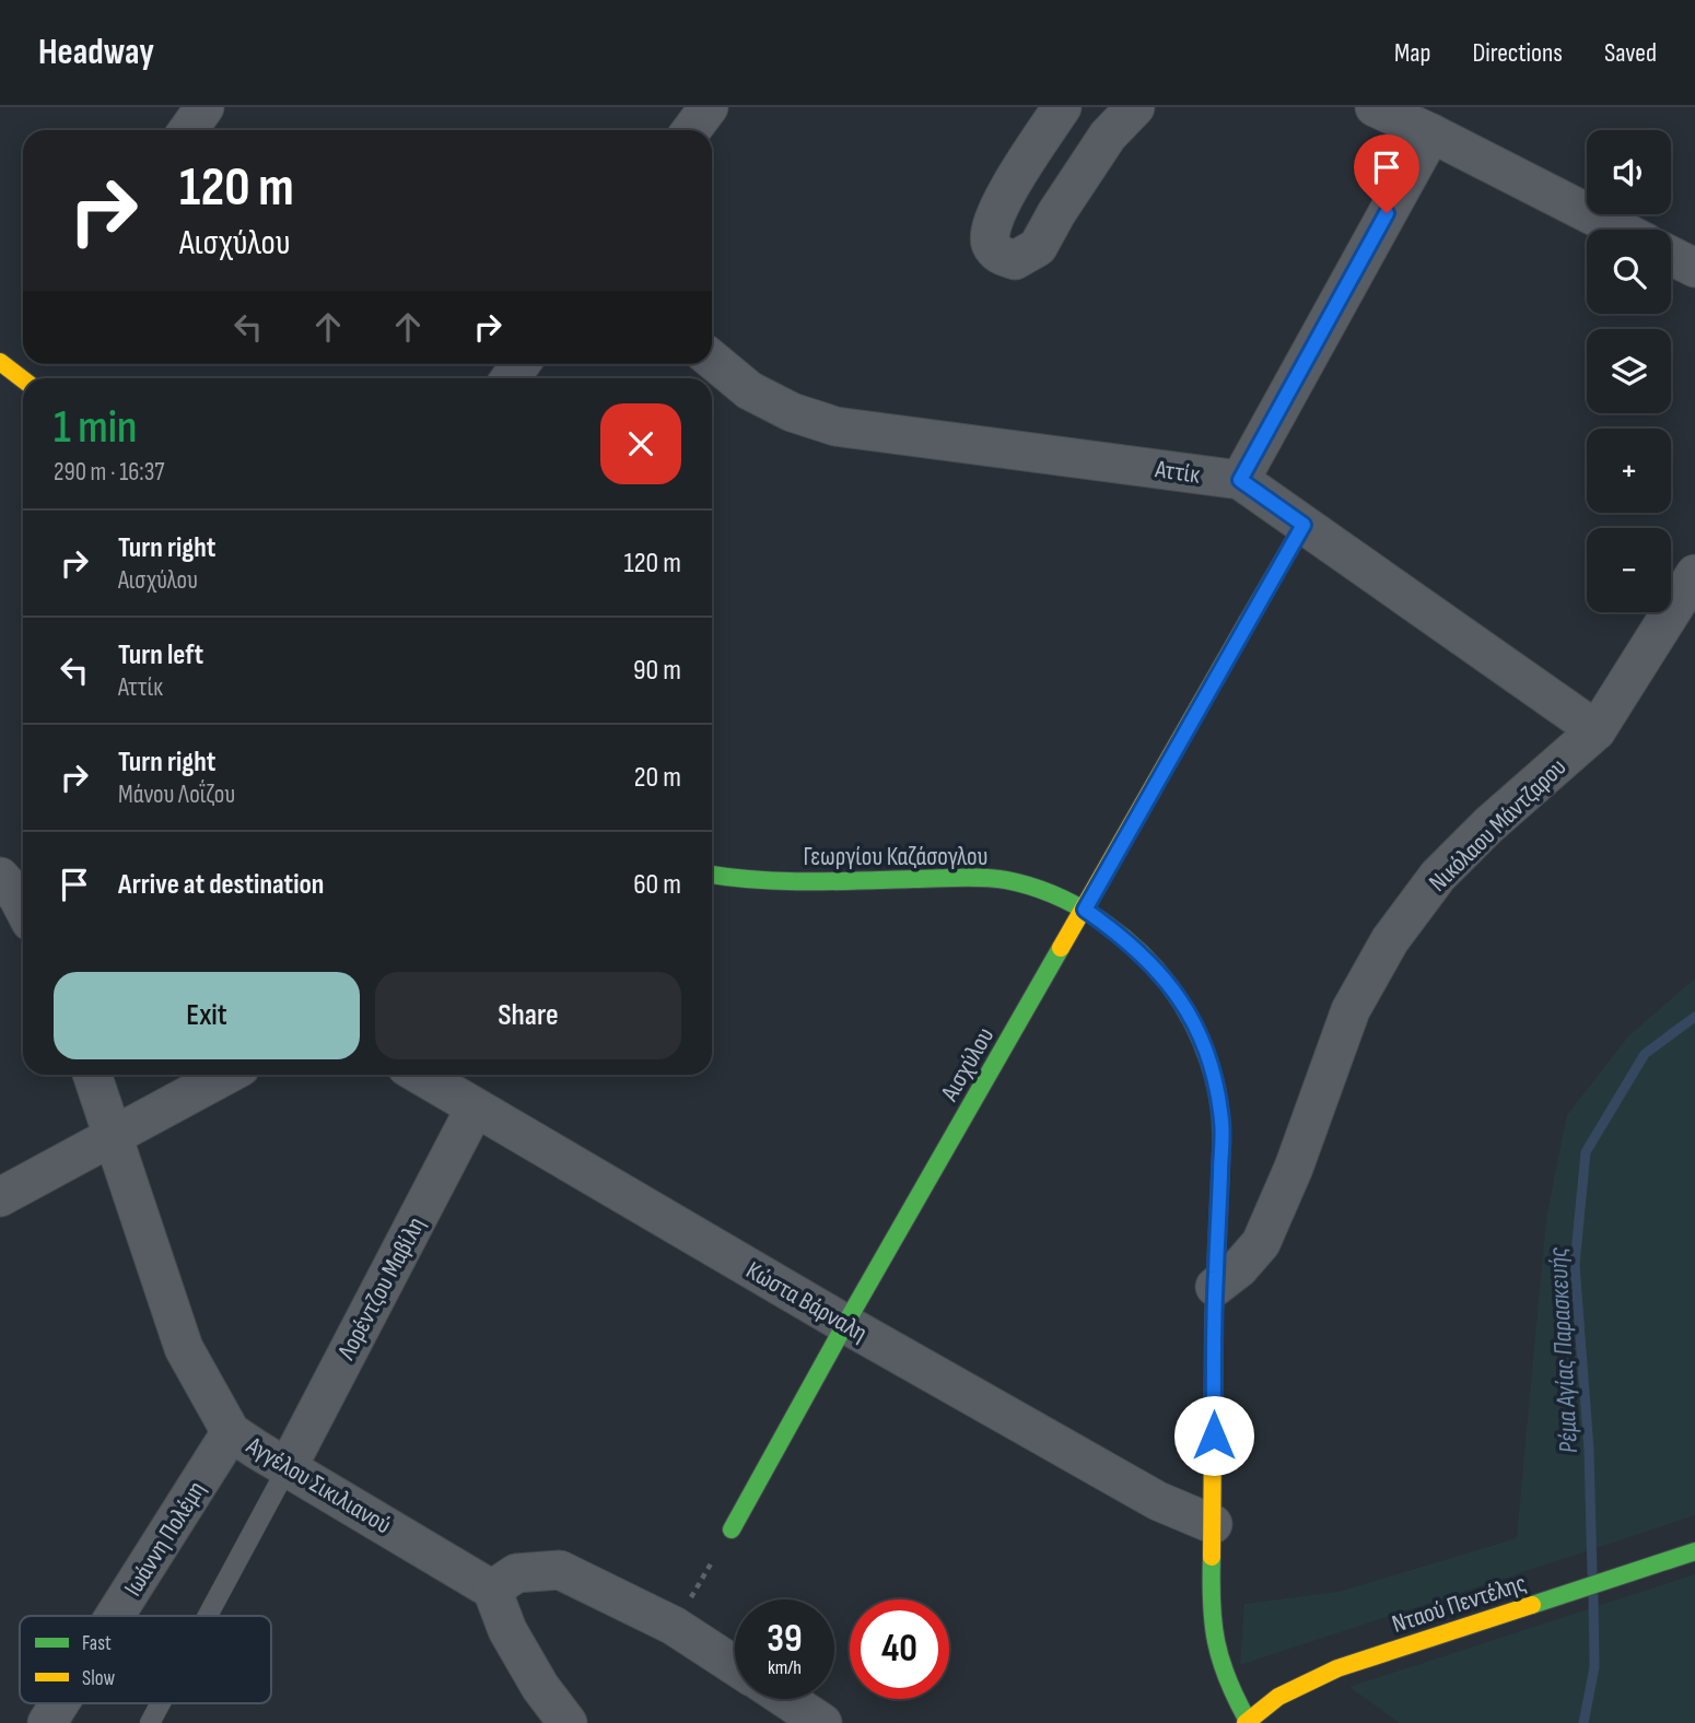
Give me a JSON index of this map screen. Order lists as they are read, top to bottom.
{
  "streets": {
    "street": [
      "Αττίκ",
      "Νικόλαου Μάντζαρου",
      "Γεωργίου Καζάσογλου",
      "Αισχύλου",
      "Λορέντζου Μαβίλη",
      "Κώστα Βάρναλη",
      "Αγγέλου Σικιλιανού",
      "Ιωάννη Πολέμη",
      "Νταού Πεντέλης"
    ]
  },
  "crossings": [
    ["Αττίκ", "Νικόλαου Μάντζαρου"],
    ["Αττίκ", "Αισχύλου"],
    ["Νικόλαου Μάντζαρου", "Γεωργίου Καζάσογλου"],
    ["Γεωργίου Καζάσογλου", "Αισχύλου"],
    ["Γεωργίου Καζάσογλου", "Κώστα Βάρναλη"],
    ["Γεωργίου Καζάσογλου", "Νταού Πεντέλης"],
    ["Αισχύλου", "Κώστα Βάρναλη"],
    ["Λορέντζου Μαβίλη", "Κώστα Βάρναλη"],
    ["Λορέντζου Μαβίλη", "Αγγέλου Σικιλιανού"],
    ["Αγγέλου Σικιλιανού", "Ιωάννη Πολέμη"]
  ],
  "water": ["Ρέμα Αγίας Παρασκευής"],
  "legend": ["Fast", "Slow"],
  "page": {
    "header": "Headway",
    "nav": ["Map", "Directions", "Saved"],
    "map_buttons": ["+", "−"],
    "turn": ["120 m", "Αισχύλου"],
    "heading": ["1 min", "290 m · 16:37"],
    "list": [
      {
        "name": "Turn right",
        "note": "Αισχύλου",
        "value": "120 m"
      },
      {
        "name": "Turn left",
        "note": "Αττίκ",
        "value": "90 m"
      },
      {
        "name": "Turn right",
        "note": "Μάνου Λοΐζου",
        "value": "20 m"
      },
      {
        "name": "Arrive at destination",
        "value": "60 m"
      }
    ],
    "buttons": ["Exit", "Share"],
    "speed": "39 km/h",
    "limit": "40"
  }
}
